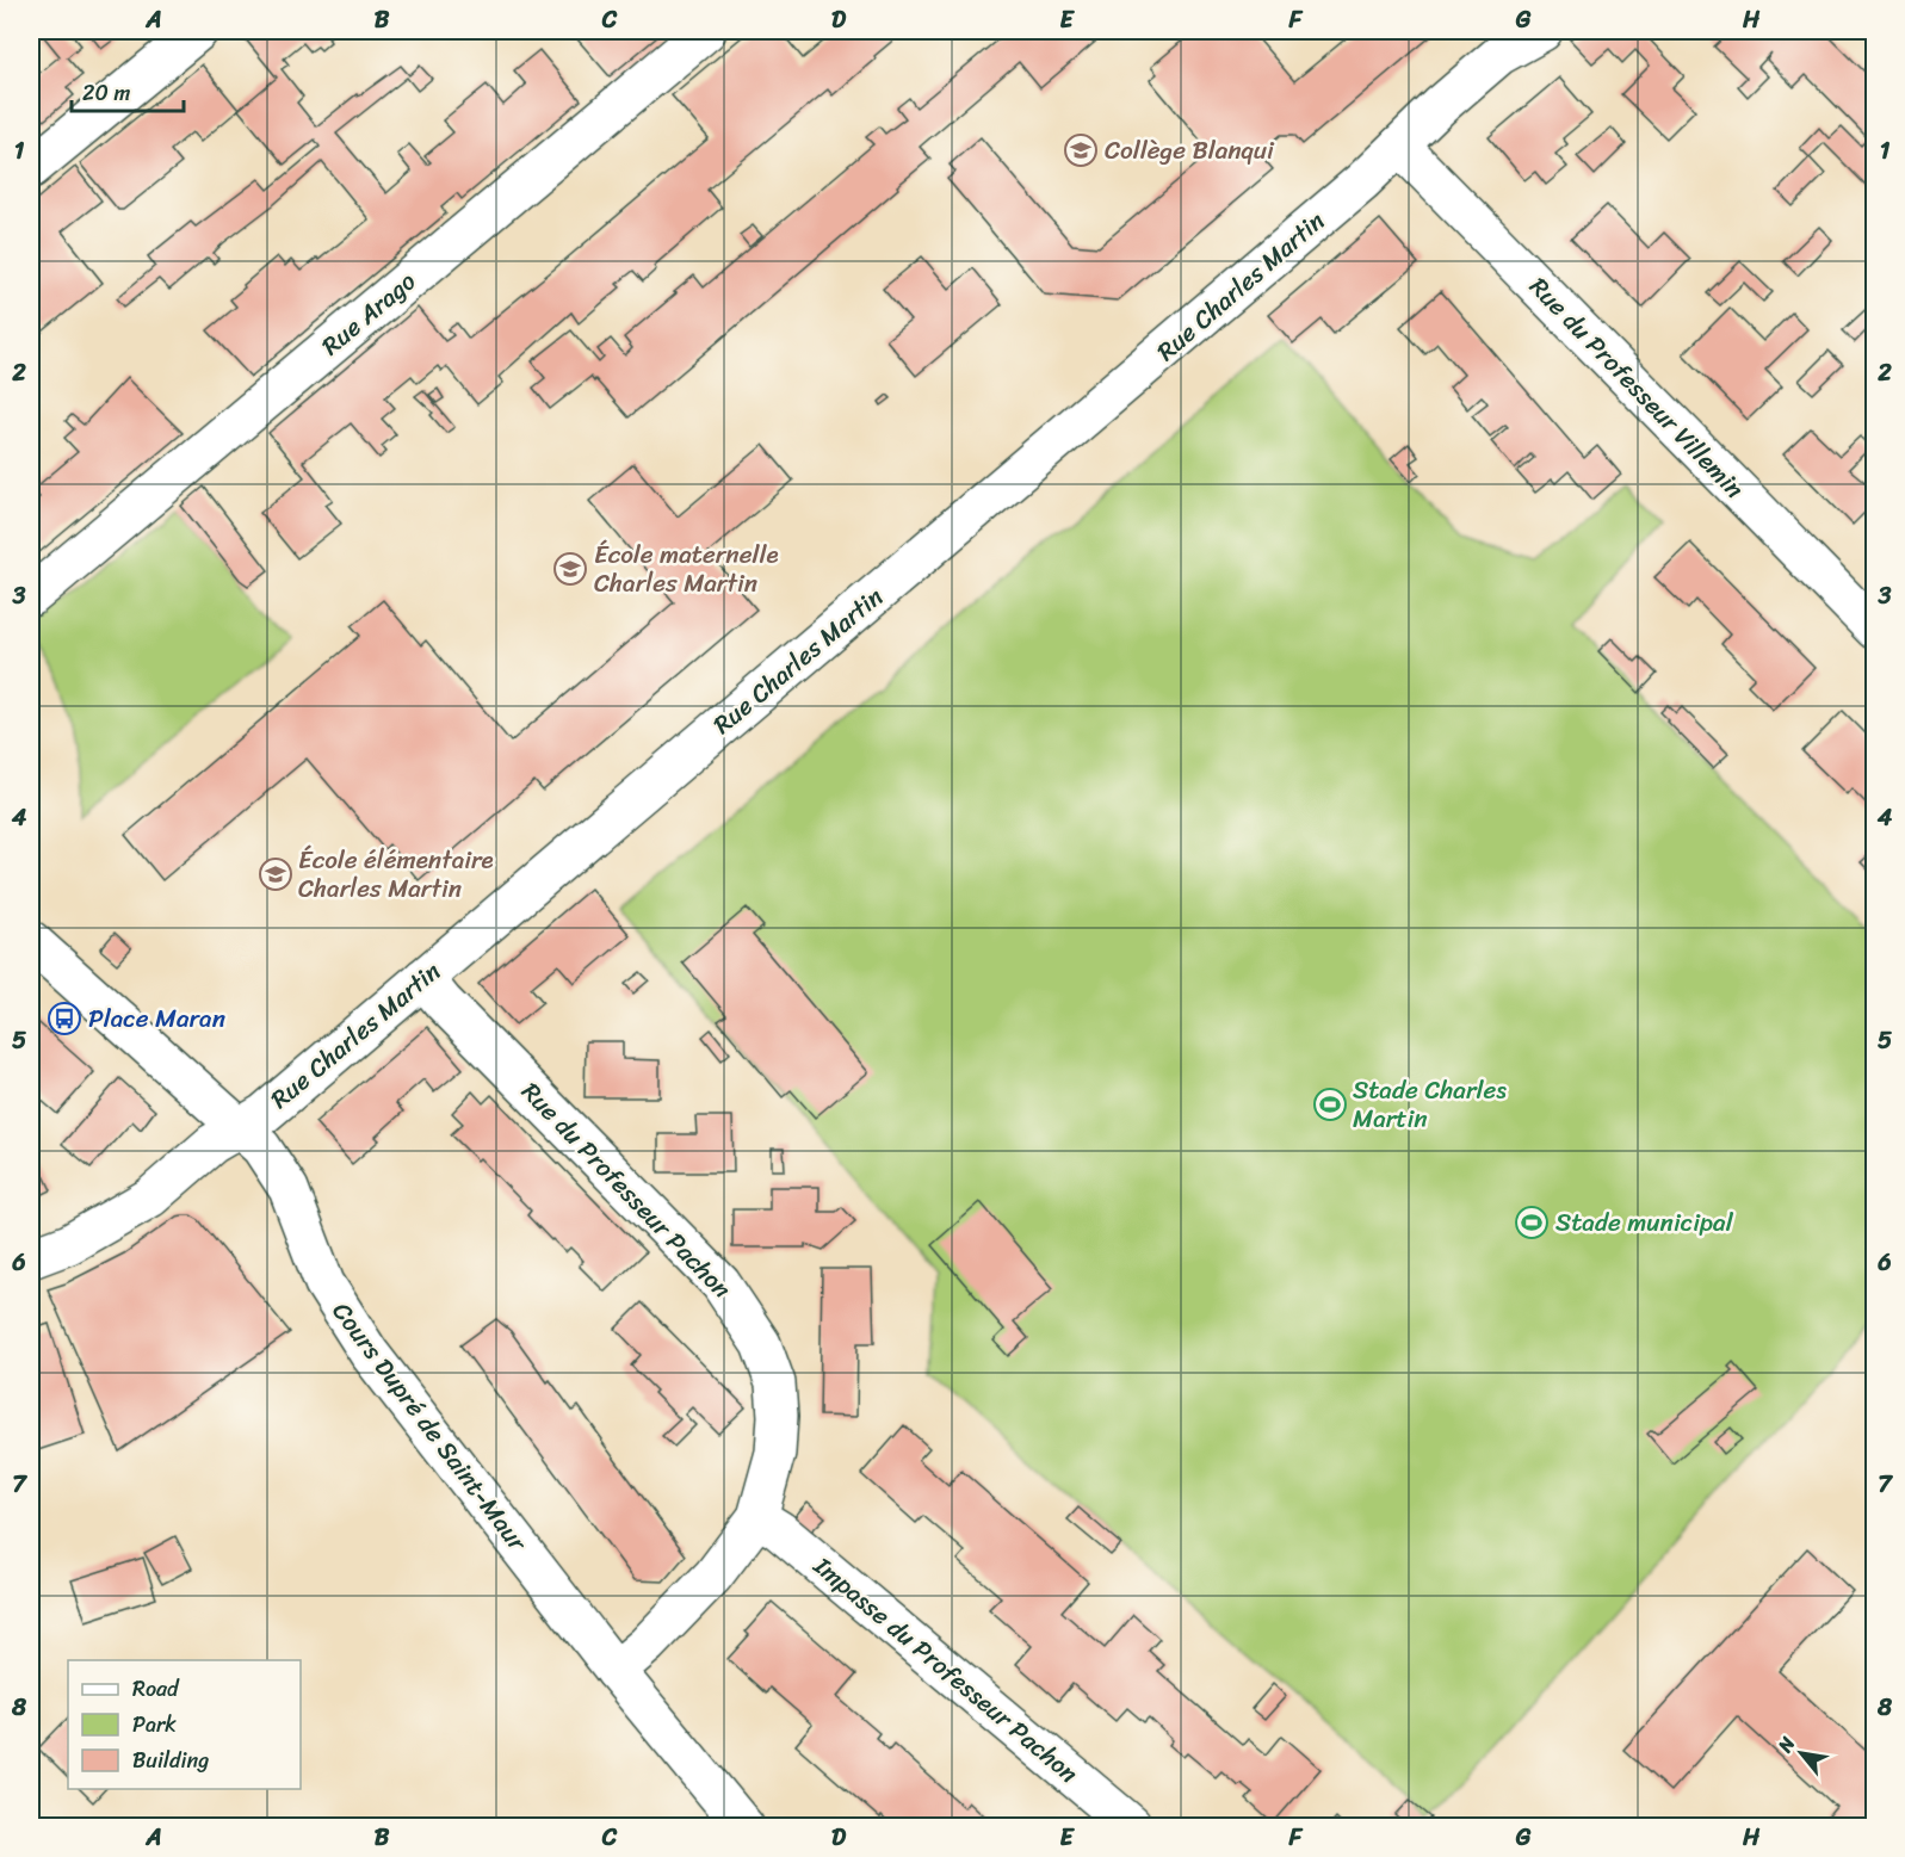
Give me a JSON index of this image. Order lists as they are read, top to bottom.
{
  "streets": {
    "street": [
      "Rue Charles Martin",
      "Rue Arago",
      "Rue du Professeur Villemin",
      "Rue du Professeur Pachon",
      "Cours Dupré de Saint-Maur",
      "Impasse du Professeur Pachon"
    ]
  },
  "crossings": [
    ["Rue Charles Martin", "Rue du Professeur Villemin"],
    ["Rue Charles Martin", "Rue du Professeur Pachon"],
    ["Rue Charles Martin", "Cours Dupré de Saint-Maur"],
    ["Rue du Professeur Pachon", "Cours Dupré de Saint-Maur"],
    ["Rue du Professeur Pachon", "Impasse du Professeur Pachon"]
  ],
  "places": {
    "school or university": ["Collège Blanqui", "École maternelle Charles Martin", "École élémentaire Charles Martin"],
    "bus stop": ["Place Maran"],
    "sports": ["Stade Charles Martin", "Stade municipal"]
  },
  "legend": ["Road", "Park", "Building"],
  "scale_bar": "20 m",
  "north": "top left",
  "grid": {
    "columns": [
      "A",
      "B",
      "C",
      "D",
      "E",
      "F",
      "G",
      "H"
    ],
    "rows": [
      "1",
      "2",
      "3",
      "4",
      "5",
      "6",
      "7",
      "8"
    ]
  }
}
